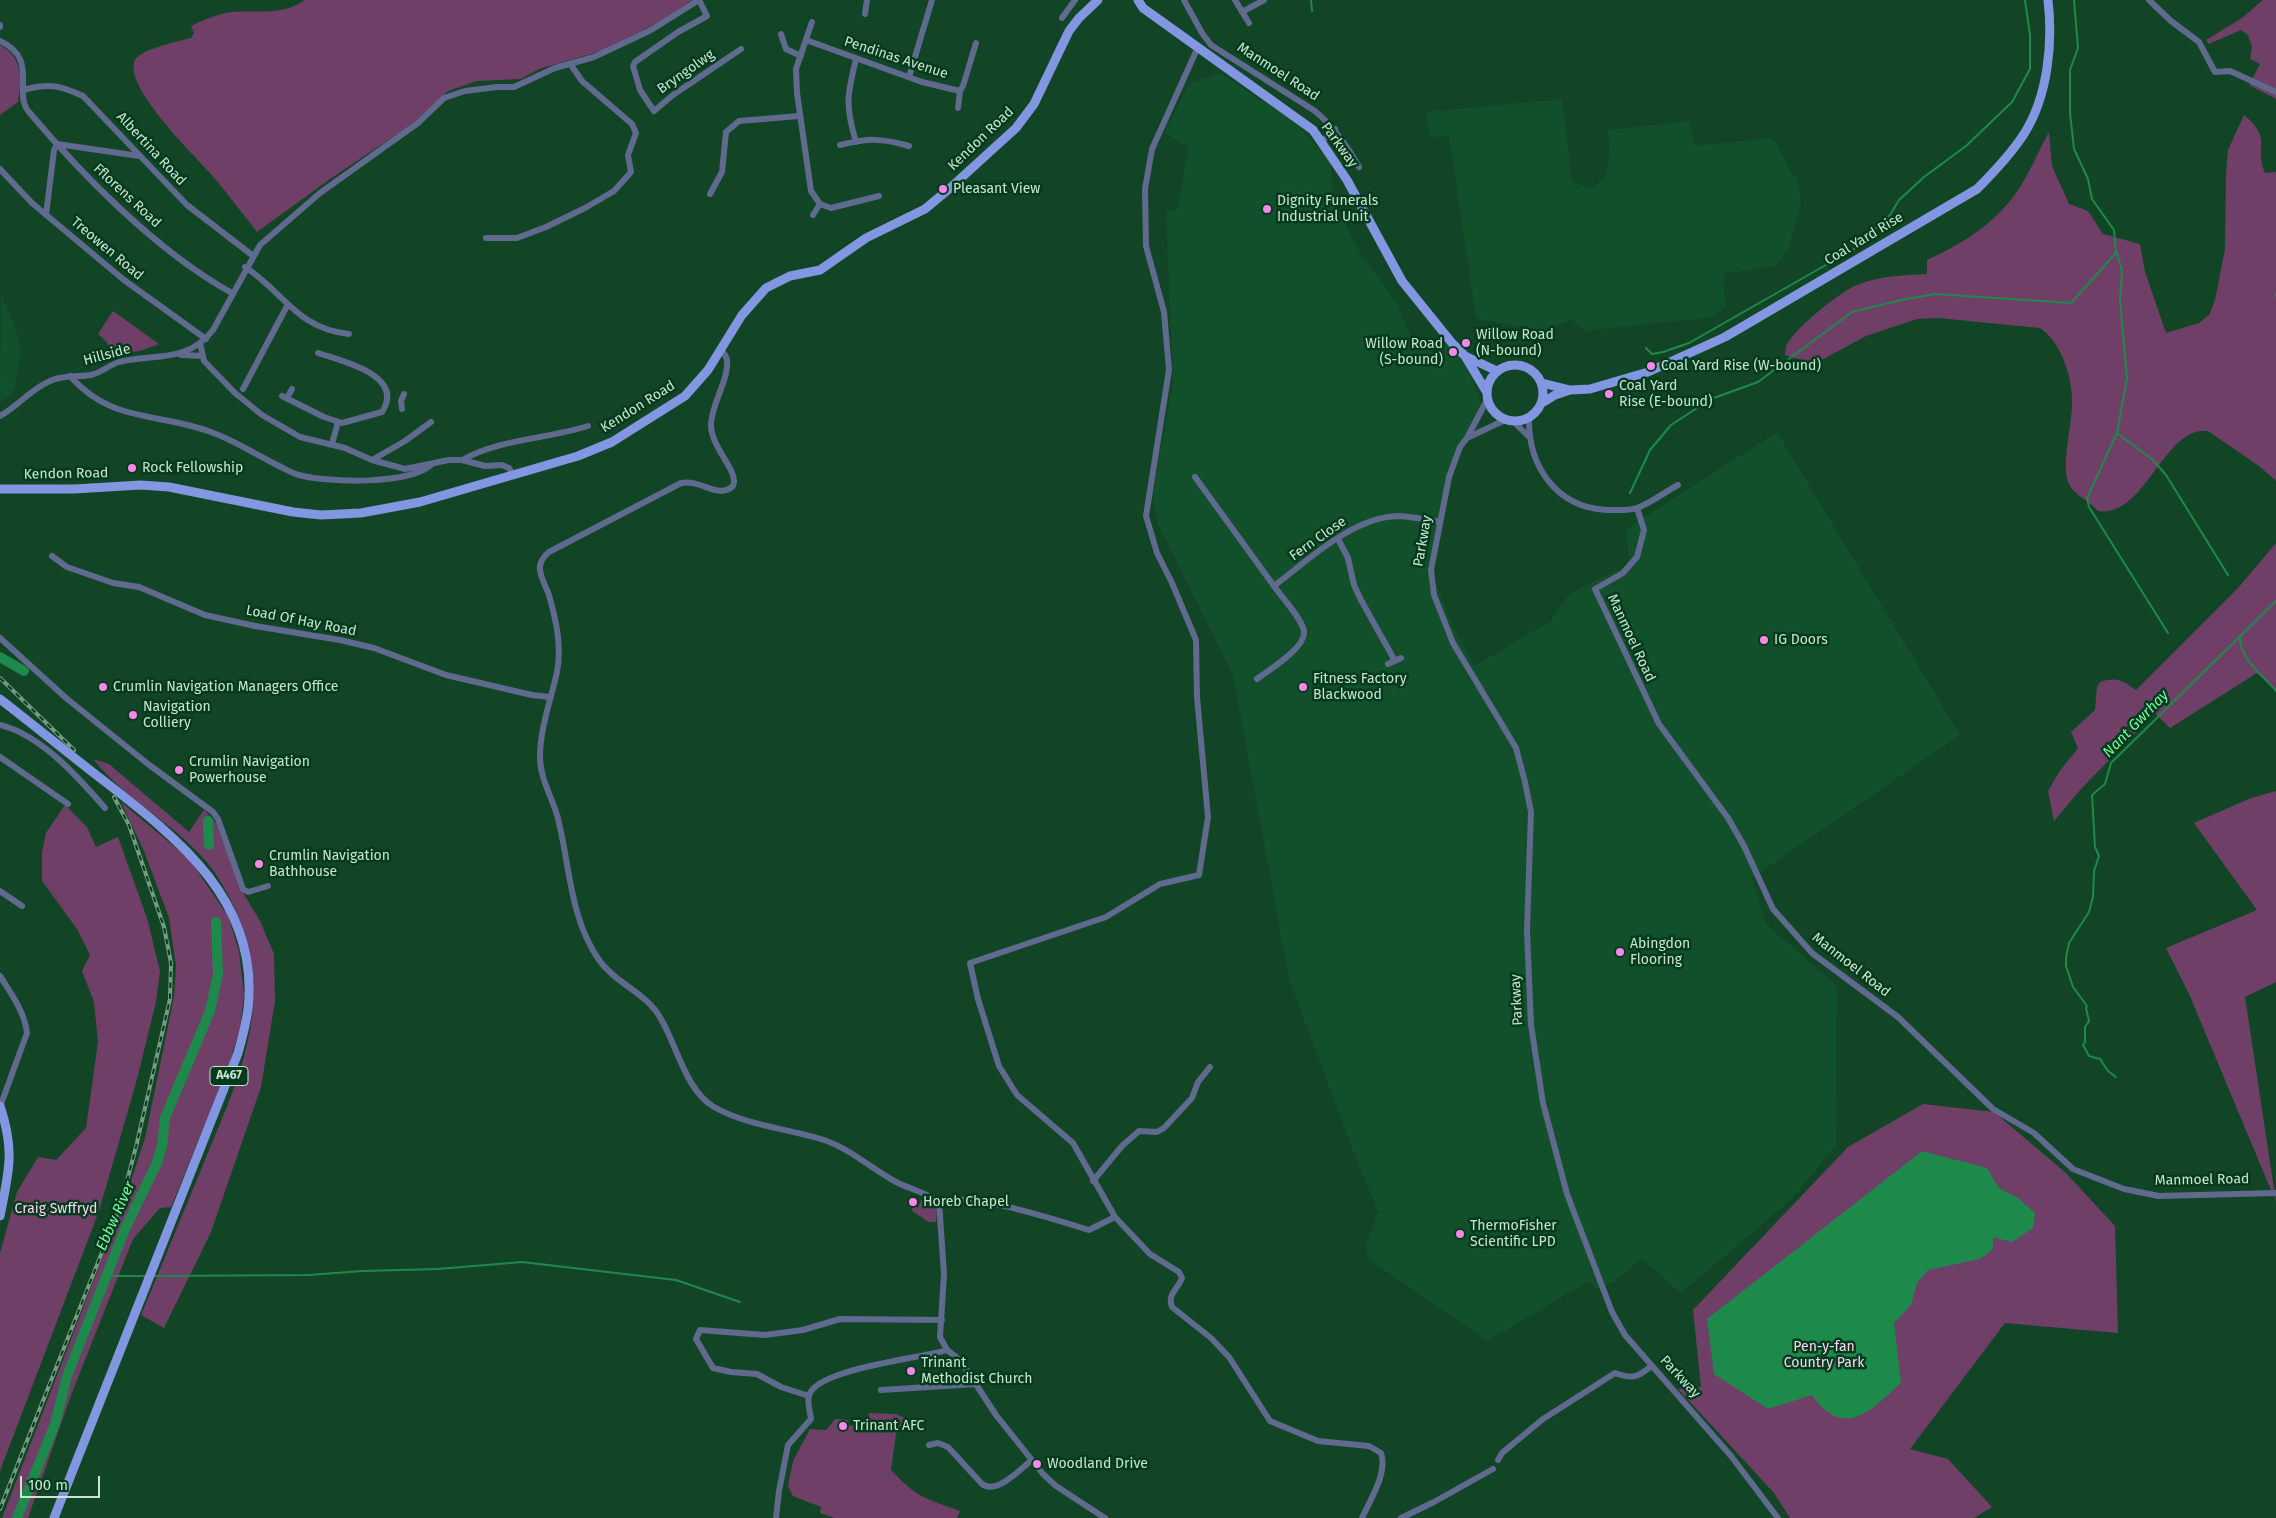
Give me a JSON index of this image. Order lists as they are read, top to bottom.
{
  "streets": {
    "main road": [
      "Kendon Road",
      "Parkway",
      "Coal Yard Rise",
      "A467"
    ],
    "street": [
      "Pendinas Avenue",
      "Bryngolwg",
      "Manmoel Road",
      "Albertina Road",
      "Fflorens Road",
      "Treowen Road",
      "Hillside",
      "Fern Close",
      "Load Of Hay Road"
    ]
  },
  "crossings": [
    ["Parkway", "Coal Yard Rise"],
    ["Parkway", "Fern Close"],
    ["Albertina Road", "Fflorens Road"],
    ["Treowen Road", "Hillside"]
  ],
  "water": ["Nant Gwrhay", "Ebbw River"],
  "parks": ["Craig Swffryd", "Pen-y-fan Country Park"],
  "places": [
    "Pleasant View",
    "Dignity Funerals Industrial Unit",
    "Willow Road (N-bound)",
    "Willow Road (S-bound)",
    "Coal Yard Rise (W-bound)",
    "Coal Yard Rise (E-bound)",
    "Rock Fellowship",
    "IG Doors",
    "Crumlin Navigation Managers Office",
    "Fitness Factory Blackwood",
    "Navigation Colliery",
    "Crumlin Navigation Powerhouse",
    "Crumlin Navigation Bathhouse",
    "Abingdon Flooring",
    "Horeb Chapel",
    "ThermoFisher Scientific LPD",
    "Trinant Methodist Church",
    "Trinant AFC",
    "Woodland Drive"
  ],
  "scale_bar": "100 m"
}
